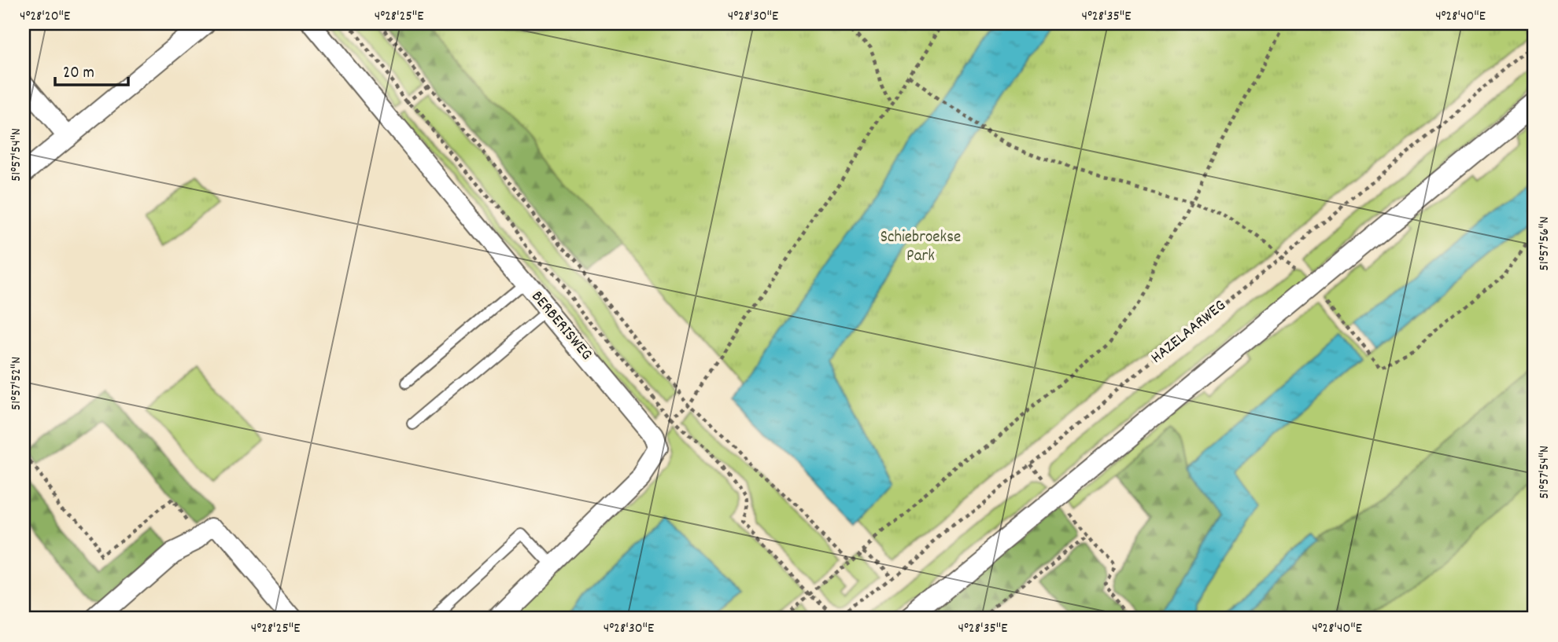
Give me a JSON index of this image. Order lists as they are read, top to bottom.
{
  "streets": {
    "street": ["BERBERISWEG"],
    "path": ["HAZELAARWEG"]
  },
  "parks": ["Schiebroekse Park"],
  "scale_bar": "20 m",
  "coordinates": [
    "4°28'20\"E",
    "4°28'25\"E",
    "4°28'30\"E",
    "4°28'35\"E",
    "4°28'40\"E",
    "51°57'54\"N",
    "51°57'56\"N",
    "51°57'52\"N"
  ]
}
